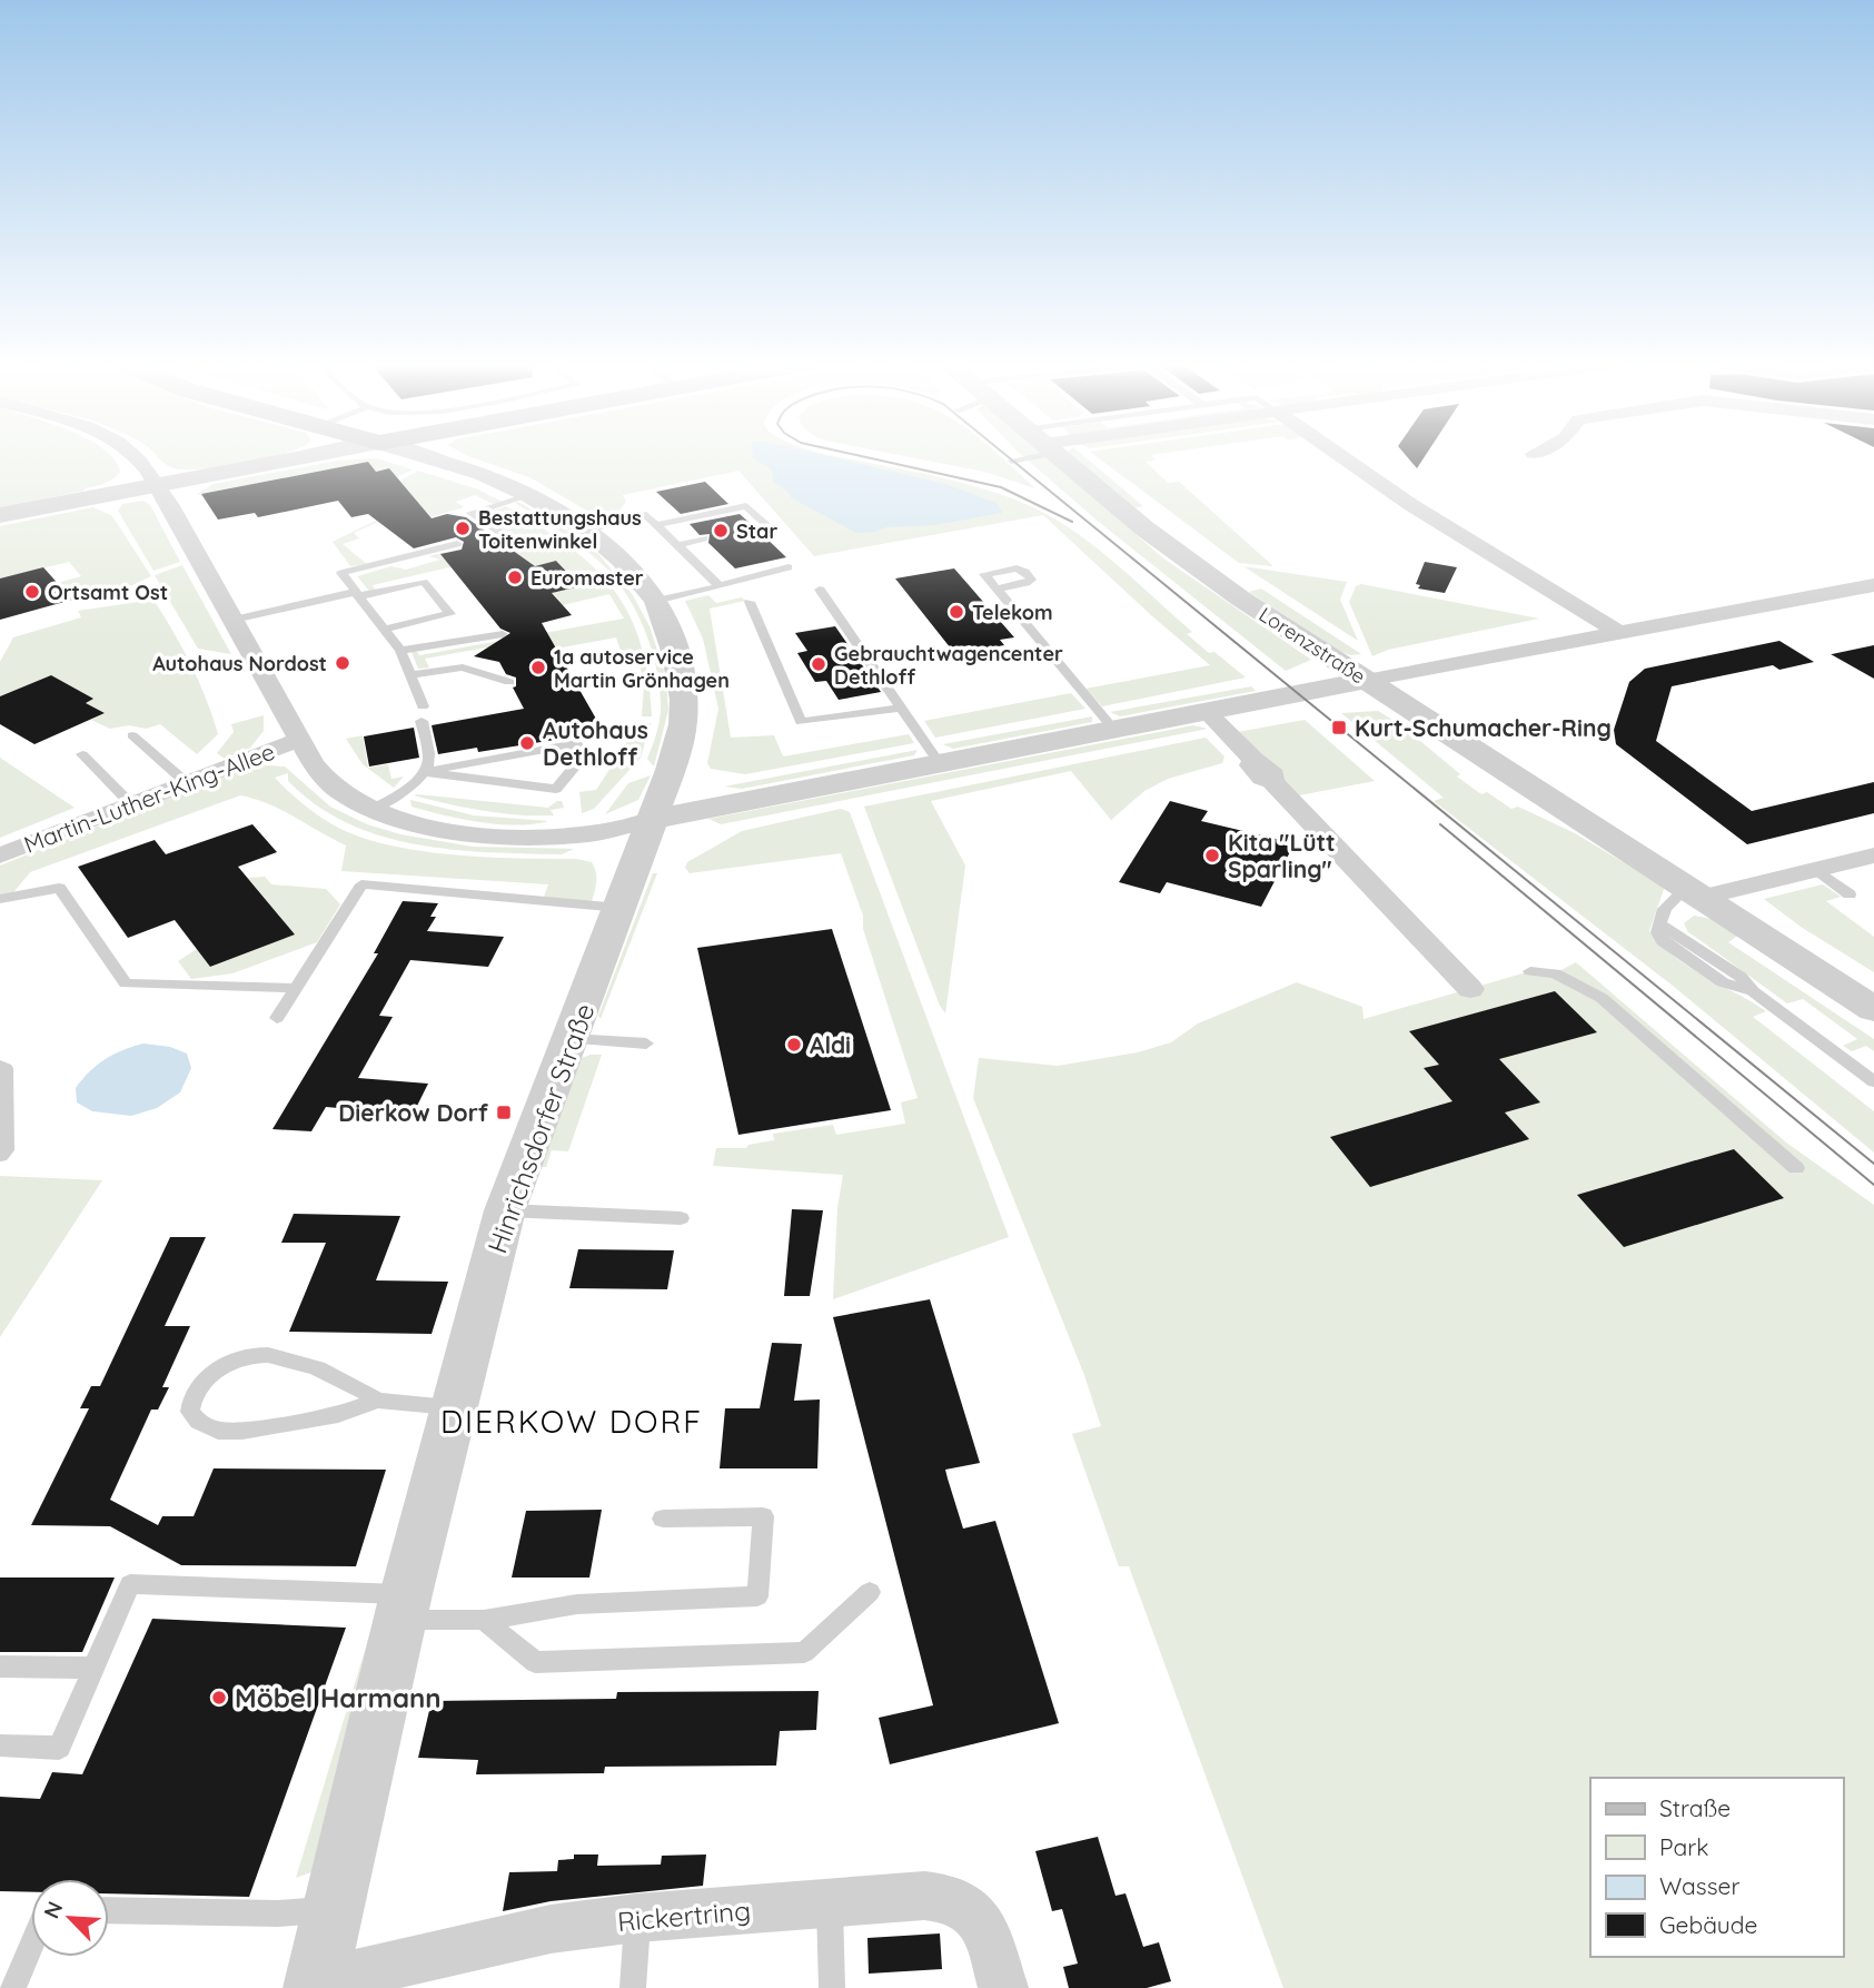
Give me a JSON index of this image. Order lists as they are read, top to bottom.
{
  "streets": {
    "street": [
      "Lorenzstraße",
      "Martin-Luther-King-Allee",
      "Hinrichsdorfer Straße",
      "Rickertring"
    ]
  },
  "crossings": [
    ["Hinrichsdorfer Straße", "Rickertring"]
  ],
  "districts": ["DIERKOW DORF"],
  "places": {
    "other": [
      "Bestattungshaus Toitenwinkel",
      "Star",
      "Euromaster",
      "Ortsamt Ost",
      "Telekom",
      "Autohaus Nordost",
      "Gebrauchtwagencenter Dethloff",
      "1a autoservice Martin Grönhagen",
      "Autohaus Dethloff",
      "Kita \"Lütt Sparling\"",
      "Aldi",
      "Möbel Harmann"
    ],
    "transit": ["Kurt-Schumacher-Ring", "Dierkow Dorf"]
  },
  "legend": [
    "Straße",
    "Park",
    "Wasser",
    "Gebäude"
  ],
  "north": "top left"
}
